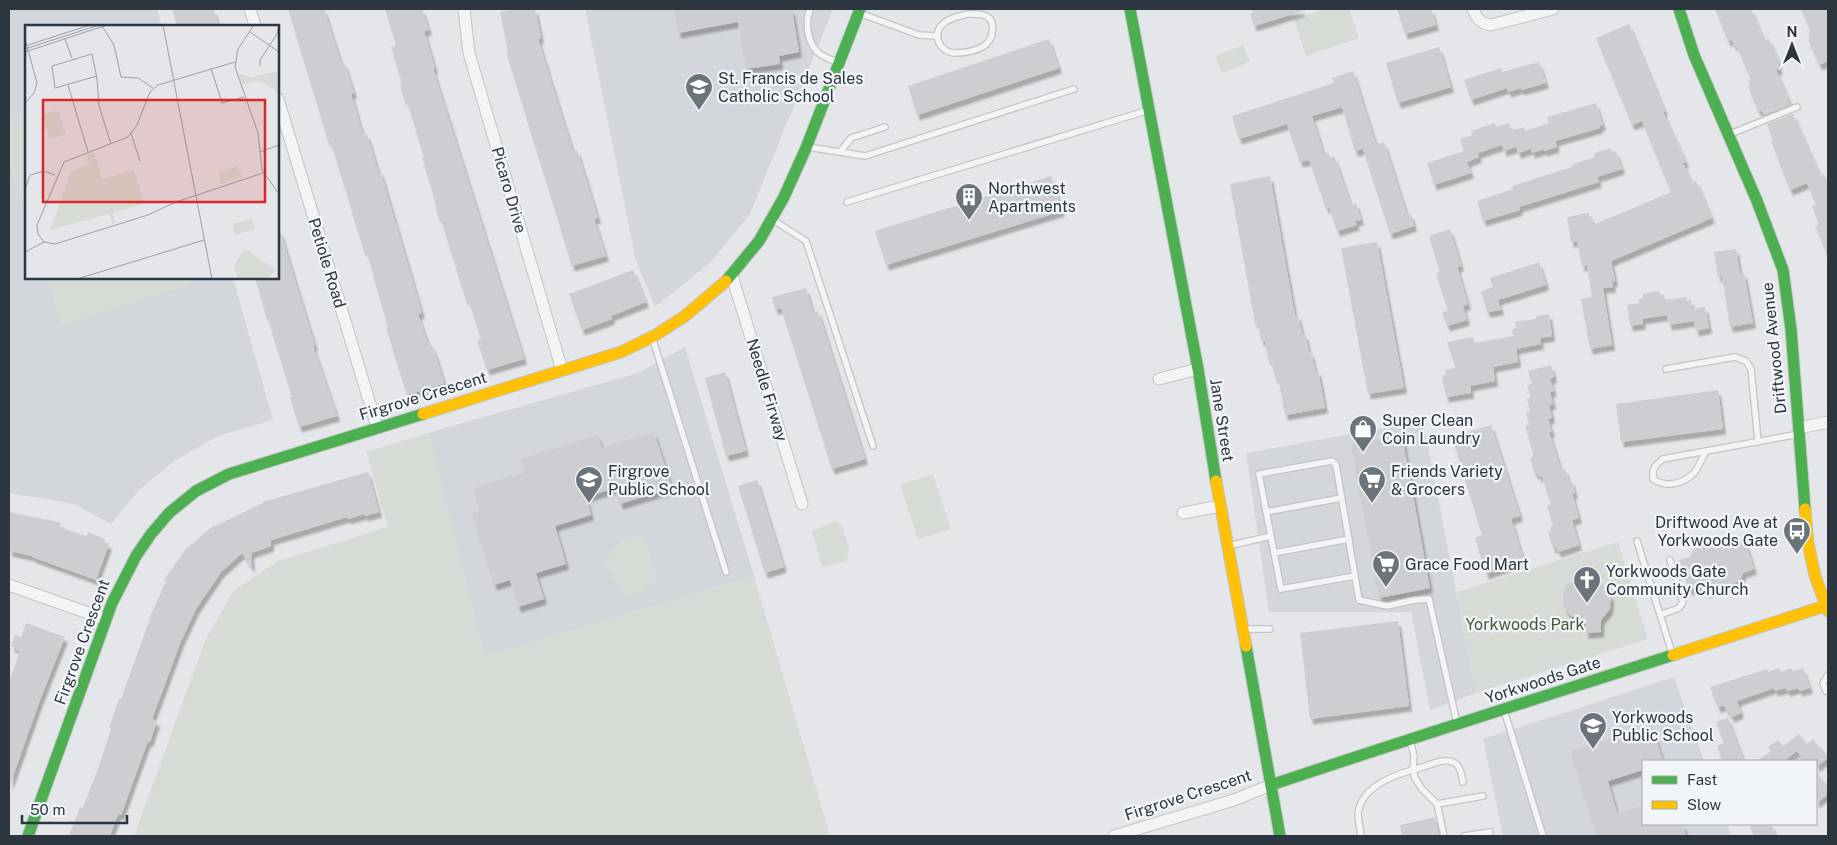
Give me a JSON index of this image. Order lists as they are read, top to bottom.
{
  "streets": {
    "street": [
      "Picaro Drive",
      "Petiole Road",
      "Driftwood Avenue",
      "Needle Firway",
      "Firgrove Crescent",
      "Jane Street",
      "Yorkwoods Gate"
    ]
  },
  "crossings": [
    ["Picaro Drive", "Firgrove Crescent"],
    ["Petiole Road", "Firgrove Crescent"],
    ["Driftwood Avenue", "Yorkwoods Gate"],
    ["Needle Firway", "Firgrove Crescent"],
    ["Firgrove Crescent", "Jane Street"],
    ["Firgrove Crescent", "Yorkwoods Gate"],
    ["Jane Street", "Yorkwoods Gate"]
  ],
  "parks": ["Yorkwoods Park"],
  "places": {
    "school or university": ["St. Francis de Sales Catholic School", "Firgrove Public School", "Yorkwoods Public School"],
    "building": ["Northwest Apartments"],
    "shop": ["Super Clean Coin Laundry"],
    "supermarket": ["Friends Variety & Grocers", "Grace Food Mart"],
    "bus stop": ["Driftwood Ave at Yorkwoods Gate"],
    "church": ["Yorkwoods Gate Community Church"]
  },
  "legend": ["Fast", "Slow"],
  "scale_bar": "50 m",
  "north": "top"
}
